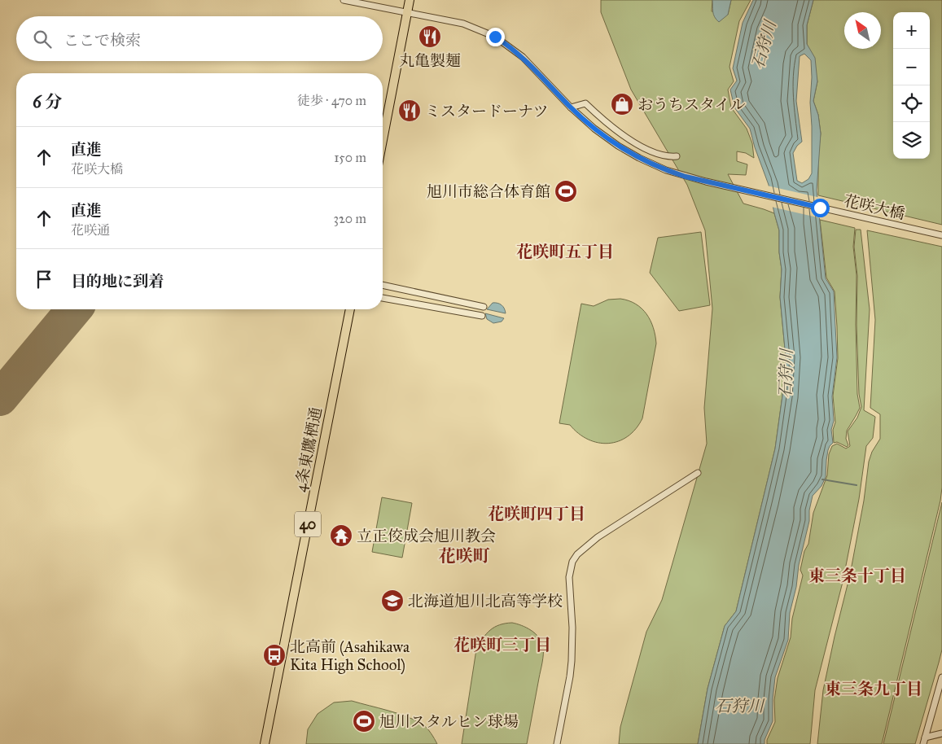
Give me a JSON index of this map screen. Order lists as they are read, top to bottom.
{
  "streets": {
    "highway": ["4条東鷹栖通", "40"],
    "street": ["花咲大橋"]
  },
  "districts": [
    "花咲町五丁目",
    "花咲町四丁目",
    "花咲町",
    "東三条十丁目",
    "花咲町三丁目",
    "東三条九丁目"
  ],
  "water": ["石狩川"],
  "places": {
    "restaurant": ["丸亀製麺", "ミスタードーナツ"],
    "shop": ["おうちスタイル"],
    "sports": ["旭川市総合体育館", "旭川スタルヒン球場"],
    "temple": ["立正佼成会旭川教会"],
    "school or university": ["北海道旭川北高等学校"],
    "bus stop": ["北高前 (Asahikawa Kita High School)"]
  },
  "north": "top left",
  "page": {
    "map_buttons": ["+", "−"],
    "search": "ここで検索",
    "heading": ["6 分", "徒歩 · 470 m"],
    "list": [
      ["直進", "花咲大橋", "150 m"],
      ["直進", "花咲通", "320 m"],
      "目的地に到着"
    ]
  }
}
